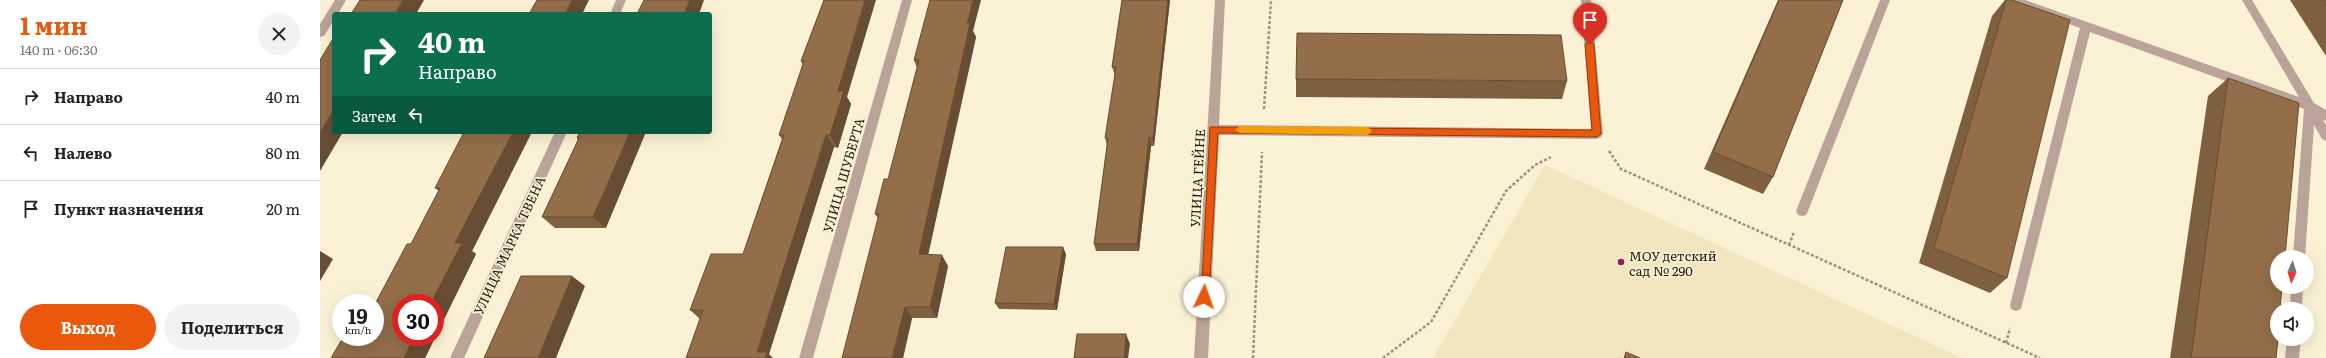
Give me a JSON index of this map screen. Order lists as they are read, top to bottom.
{
  "streets": {
    "street": ["УЛИЦА ШУБЕРТА", "УЛИЦА ГЕЙНЕ", "УЛИЦА МАРКА ТВЕНА"]
  },
  "places": ["МОУ детский сад № 290"],
  "north": "bottom",
  "page": {
    "heading": ["1 мин", "140 m · 06:30"],
    "turn": ["40 m", "Направо"],
    "list": [
      {
        "name": "Направо",
        "value": "40 m"
      },
      {
        "name": "Налево",
        "value": "80 m"
      },
      {
        "name": "Пункт назначения",
        "value": "20 m"
      }
    ],
    "then": "Затем",
    "speed": "19 km/h",
    "limit": "30",
    "buttons": ["Выход", "Поделиться"]
  }
}
